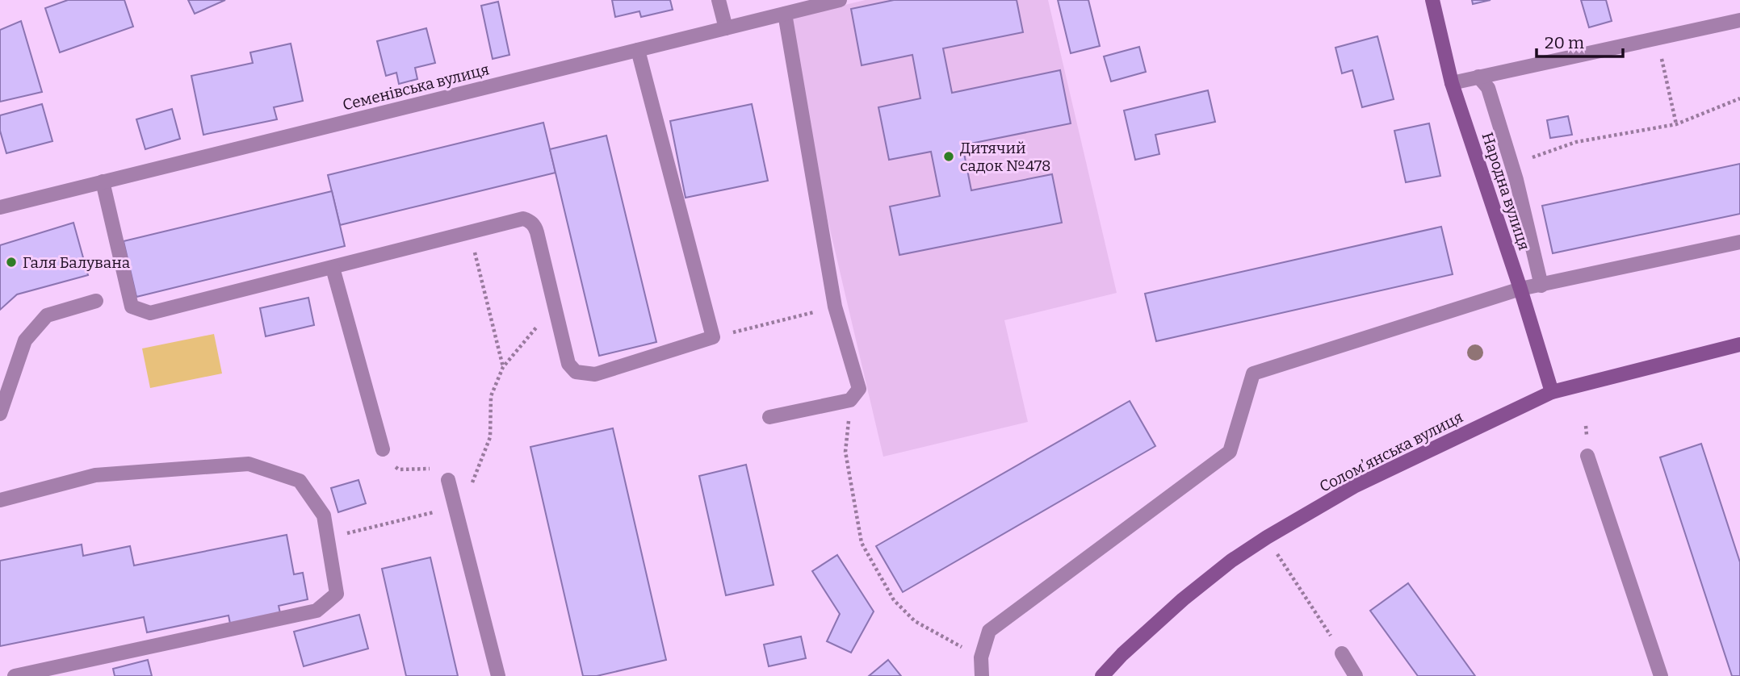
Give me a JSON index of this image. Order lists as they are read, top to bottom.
{
  "streets": {
    "main road": ["Народна вулиця", "Соломʼянська вулиця"],
    "street": ["Семенівська вулиця"]
  },
  "crossings": [
    ["Народна вулиця", "Соломʼянська вулиця"]
  ],
  "places": ["Дитячий садок №478", "Галя Балувана"],
  "scale_bar": "20 m"
}
